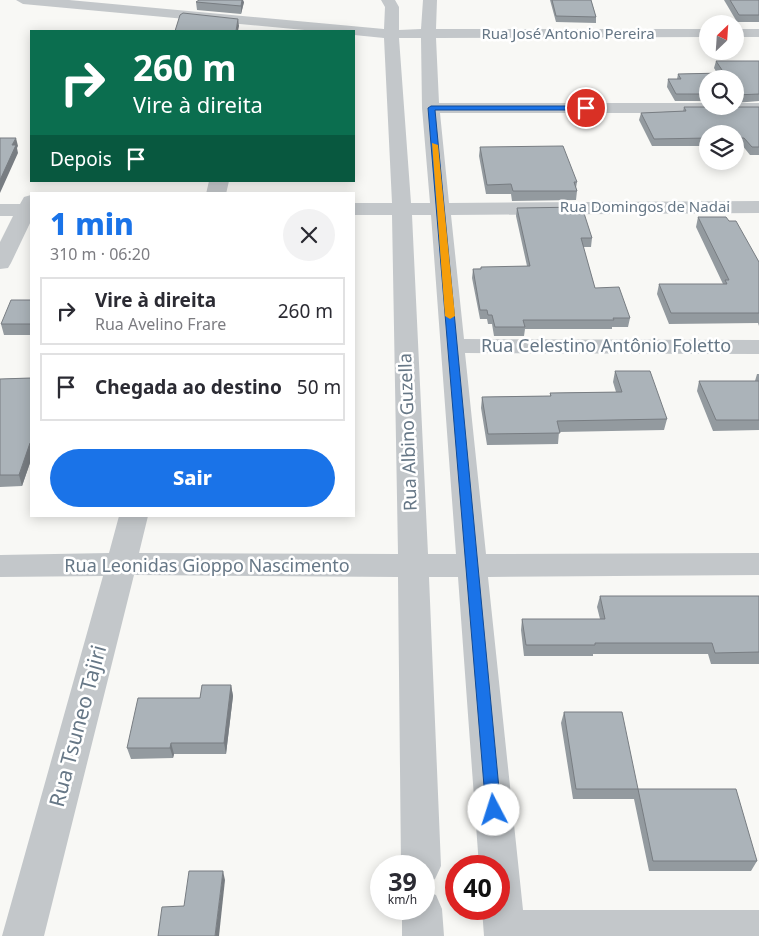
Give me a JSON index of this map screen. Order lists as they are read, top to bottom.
{
  "streets": {
    "street": [
      "Rua José Antonio Pereira",
      "Rua Domingos de Nadai",
      "Rua Celestino Antônio Foletto",
      "Rua Albino Guzella",
      "Rua Leonidas Gioppo Nascimento",
      "Rua Tsuneo Tajiri"
    ]
  },
  "crossings": [
    ["Rua José Antonio Pereira", "Rua Albino Guzella"],
    ["Rua Domingos de Nadai", "Rua Albino Guzella"],
    ["Rua Albino Guzella", "Rua Leonidas Gioppo Nascimento"],
    ["Rua Leonidas Gioppo Nascimento", "Rua Tsuneo Tajiri"]
  ],
  "north": "top right",
  "page": {
    "turn": ["260 m", "Vire à direita"],
    "then": "Depois",
    "heading": ["1 min", "310 m · 06:20"],
    "list": [
      {
        "name": "Vire à direita",
        "note": "Rua Avelino Frare",
        "value": "260 m"
      },
      {
        "name": "Chegada ao destino",
        "value": "50 m"
      }
    ],
    "buttons": "Sair",
    "speed": "39 km/h",
    "limit": "40"
  }
}
